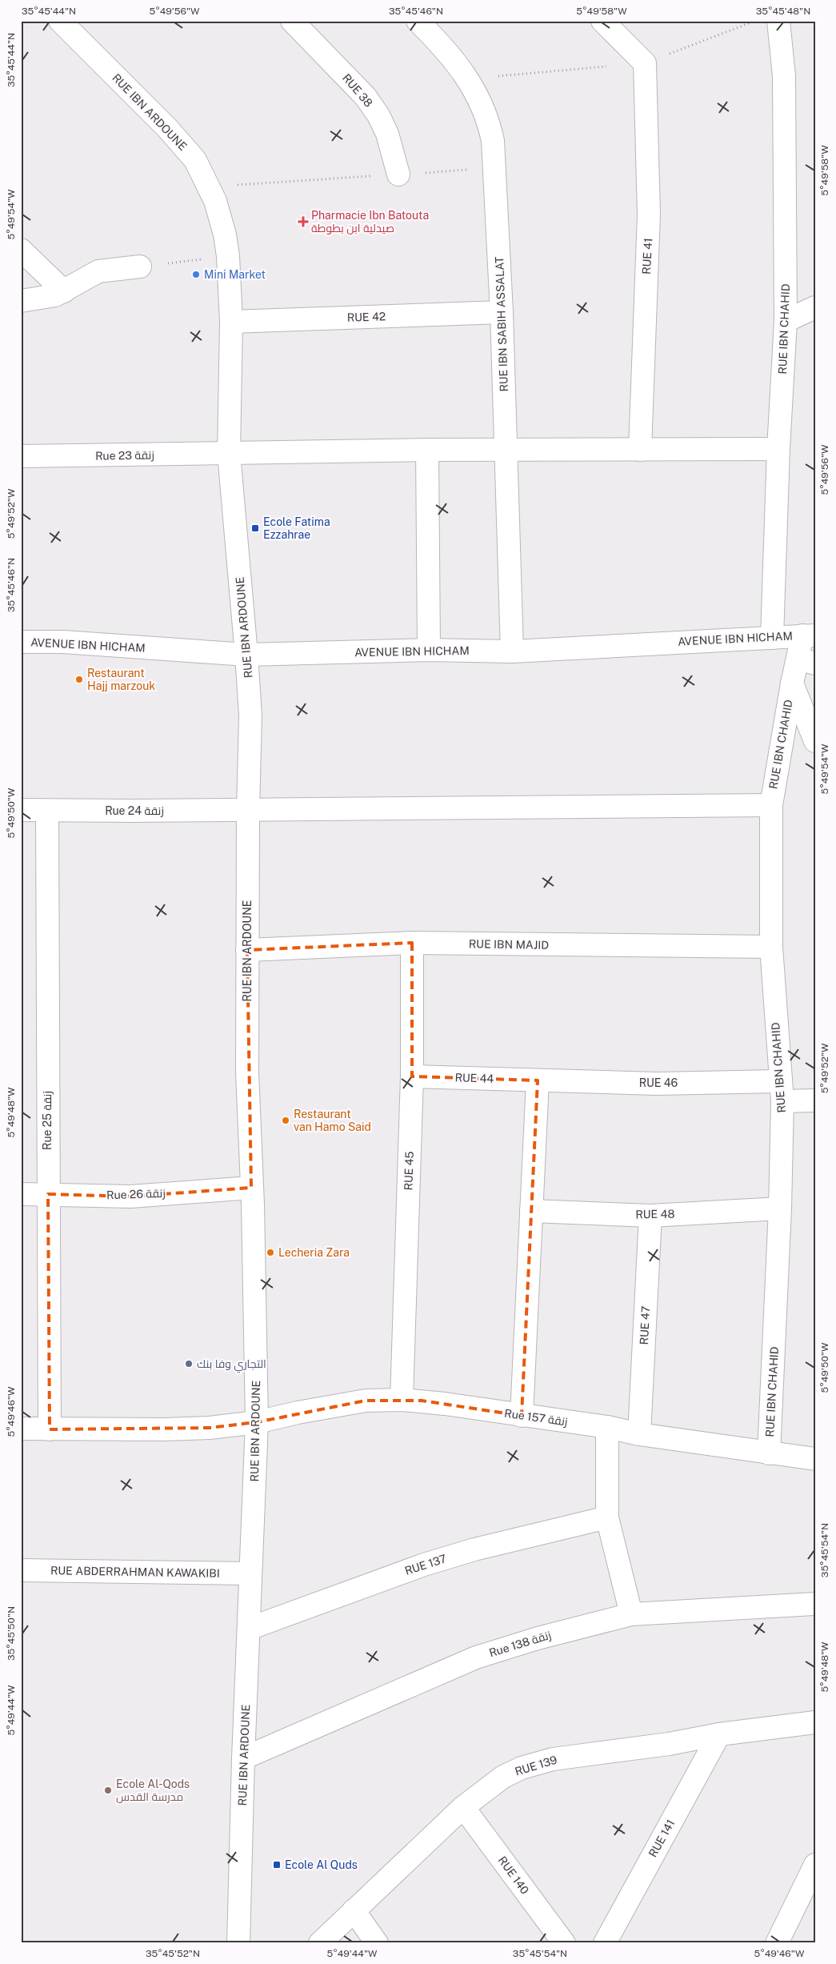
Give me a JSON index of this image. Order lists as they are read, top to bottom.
{
  "streets": {
    "street": [
      "RUE 38",
      "RUE IBN ARDOUNE",
      "RUE 41",
      "RUE 42",
      "RUE IBN SABIH ASSALAT",
      "RUE IBN CHAHID",
      "Rue 23 زنقة",
      "AVENUE IBN HICHAM",
      "Rue 24 زنقة",
      "RUE IBN MAJID",
      "RUE 44",
      "RUE 46",
      "Rue 25 زنقة",
      "RUE 45",
      "Rue 26 زنقة",
      "RUE 48",
      "RUE 47",
      "Rue 157 زنقة",
      "RUE 137",
      "RUE ABDERRAHMAN KAWAKIBI",
      "Rue 138 زنقة",
      "RUE 139",
      "RUE 141",
      "RUE 140"
    ]
  },
  "crossings": [
    ["RUE IBN ARDOUNE", "RUE 42"],
    ["RUE IBN ARDOUNE", "Rue 23 زنقة"],
    ["RUE IBN ARDOUNE", "AVENUE IBN HICHAM"],
    ["RUE IBN ARDOUNE", "Rue 24 زنقة"],
    ["RUE IBN ARDOUNE", "RUE IBN MAJID"],
    ["RUE IBN ARDOUNE", "Rue 26 زنقة"],
    ["RUE IBN ARDOUNE", "Rue 157 زنقة"],
    ["RUE IBN ARDOUNE", "RUE 137"],
    ["RUE IBN ARDOUNE", "RUE ABDERRAHMAN KAWAKIBI"],
    ["RUE IBN ARDOUNE", "Rue 138 زنقة"],
    ["RUE 41", "Rue 23 زنقة"],
    ["RUE 42", "RUE IBN SABIH ASSALAT"],
    ["RUE IBN SABIH ASSALAT", "Rue 23 زنقة"],
    ["RUE IBN SABIH ASSALAT", "AVENUE IBN HICHAM"],
    ["RUE IBN CHAHID", "Rue 23 زنقة"],
    ["RUE IBN CHAHID", "AVENUE IBN HICHAM"],
    ["RUE IBN CHAHID", "Rue 24 زنقة"],
    ["RUE IBN CHAHID", "RUE IBN MAJID"],
    ["RUE IBN CHAHID", "RUE 46"],
    ["RUE IBN CHAHID", "RUE 48"],
    ["RUE IBN CHAHID", "Rue 157 زنقة"],
    ["Rue 24 زنقة", "Rue 25 زنقة"],
    ["RUE IBN MAJID", "RUE 45"],
    ["RUE 44", "RUE 46"],
    ["RUE 44", "RUE 45"],
    ["Rue 25 زنقة", "Rue 26 زنقة"],
    ["Rue 25 زنقة", "Rue 157 زنقة"],
    ["RUE 45", "Rue 157 زنقة"],
    ["RUE 48", "RUE 47"],
    ["RUE 47", "Rue 157 زنقة"],
    ["RUE 139", "RUE 141"],
    ["RUE 139", "RUE 140"]
  ],
  "places": {
    "health": ["Pharmacie Ibn Batouta صيدلية ابن بطوطة"],
    "other": [
      "Mini Market",
      "Restaurant Hajj marzouk",
      "Restaurant van Hamo Said",
      "Lecheria Zara",
      "التجاري وفا بنك",
      "Ecole Al-Qods مدرسة القدس"
    ],
    "transit": ["Ecole Fatima Ezzahrae", "Ecole Al Quds"]
  },
  "coordinates": [
    "35°45'44\"N",
    "5°49'56\"W",
    "35°45'46\"N",
    "5°49'58\"W",
    "35°45'48\"N",
    "5°49'54\"W",
    "5°49'52\"W",
    "5°49'50\"W",
    "5°49'48\"W",
    "5°49'46\"W",
    "35°45'54\"N",
    "35°45'50\"N",
    "5°49'44\"W",
    "35°45'52\"N"
  ]
}
